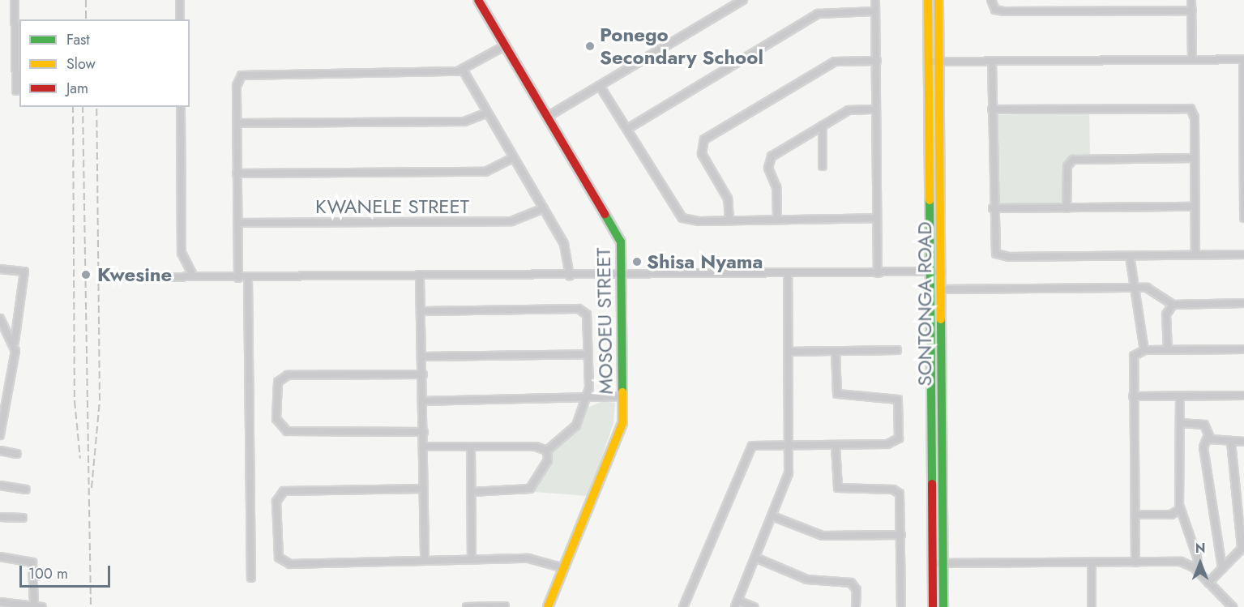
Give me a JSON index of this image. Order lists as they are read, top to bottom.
{
  "streets": {
    "main road": ["SONTONGA ROAD", "MOSOEU STREET"],
    "street": ["KWANELE STREET"]
  },
  "places": ["Ponego Secondary School", "Shisa Nyama", "Kwesine"],
  "legend": ["Fast", "Slow", "Jam"],
  "scale_bar": "100 m",
  "north": "top"
}
